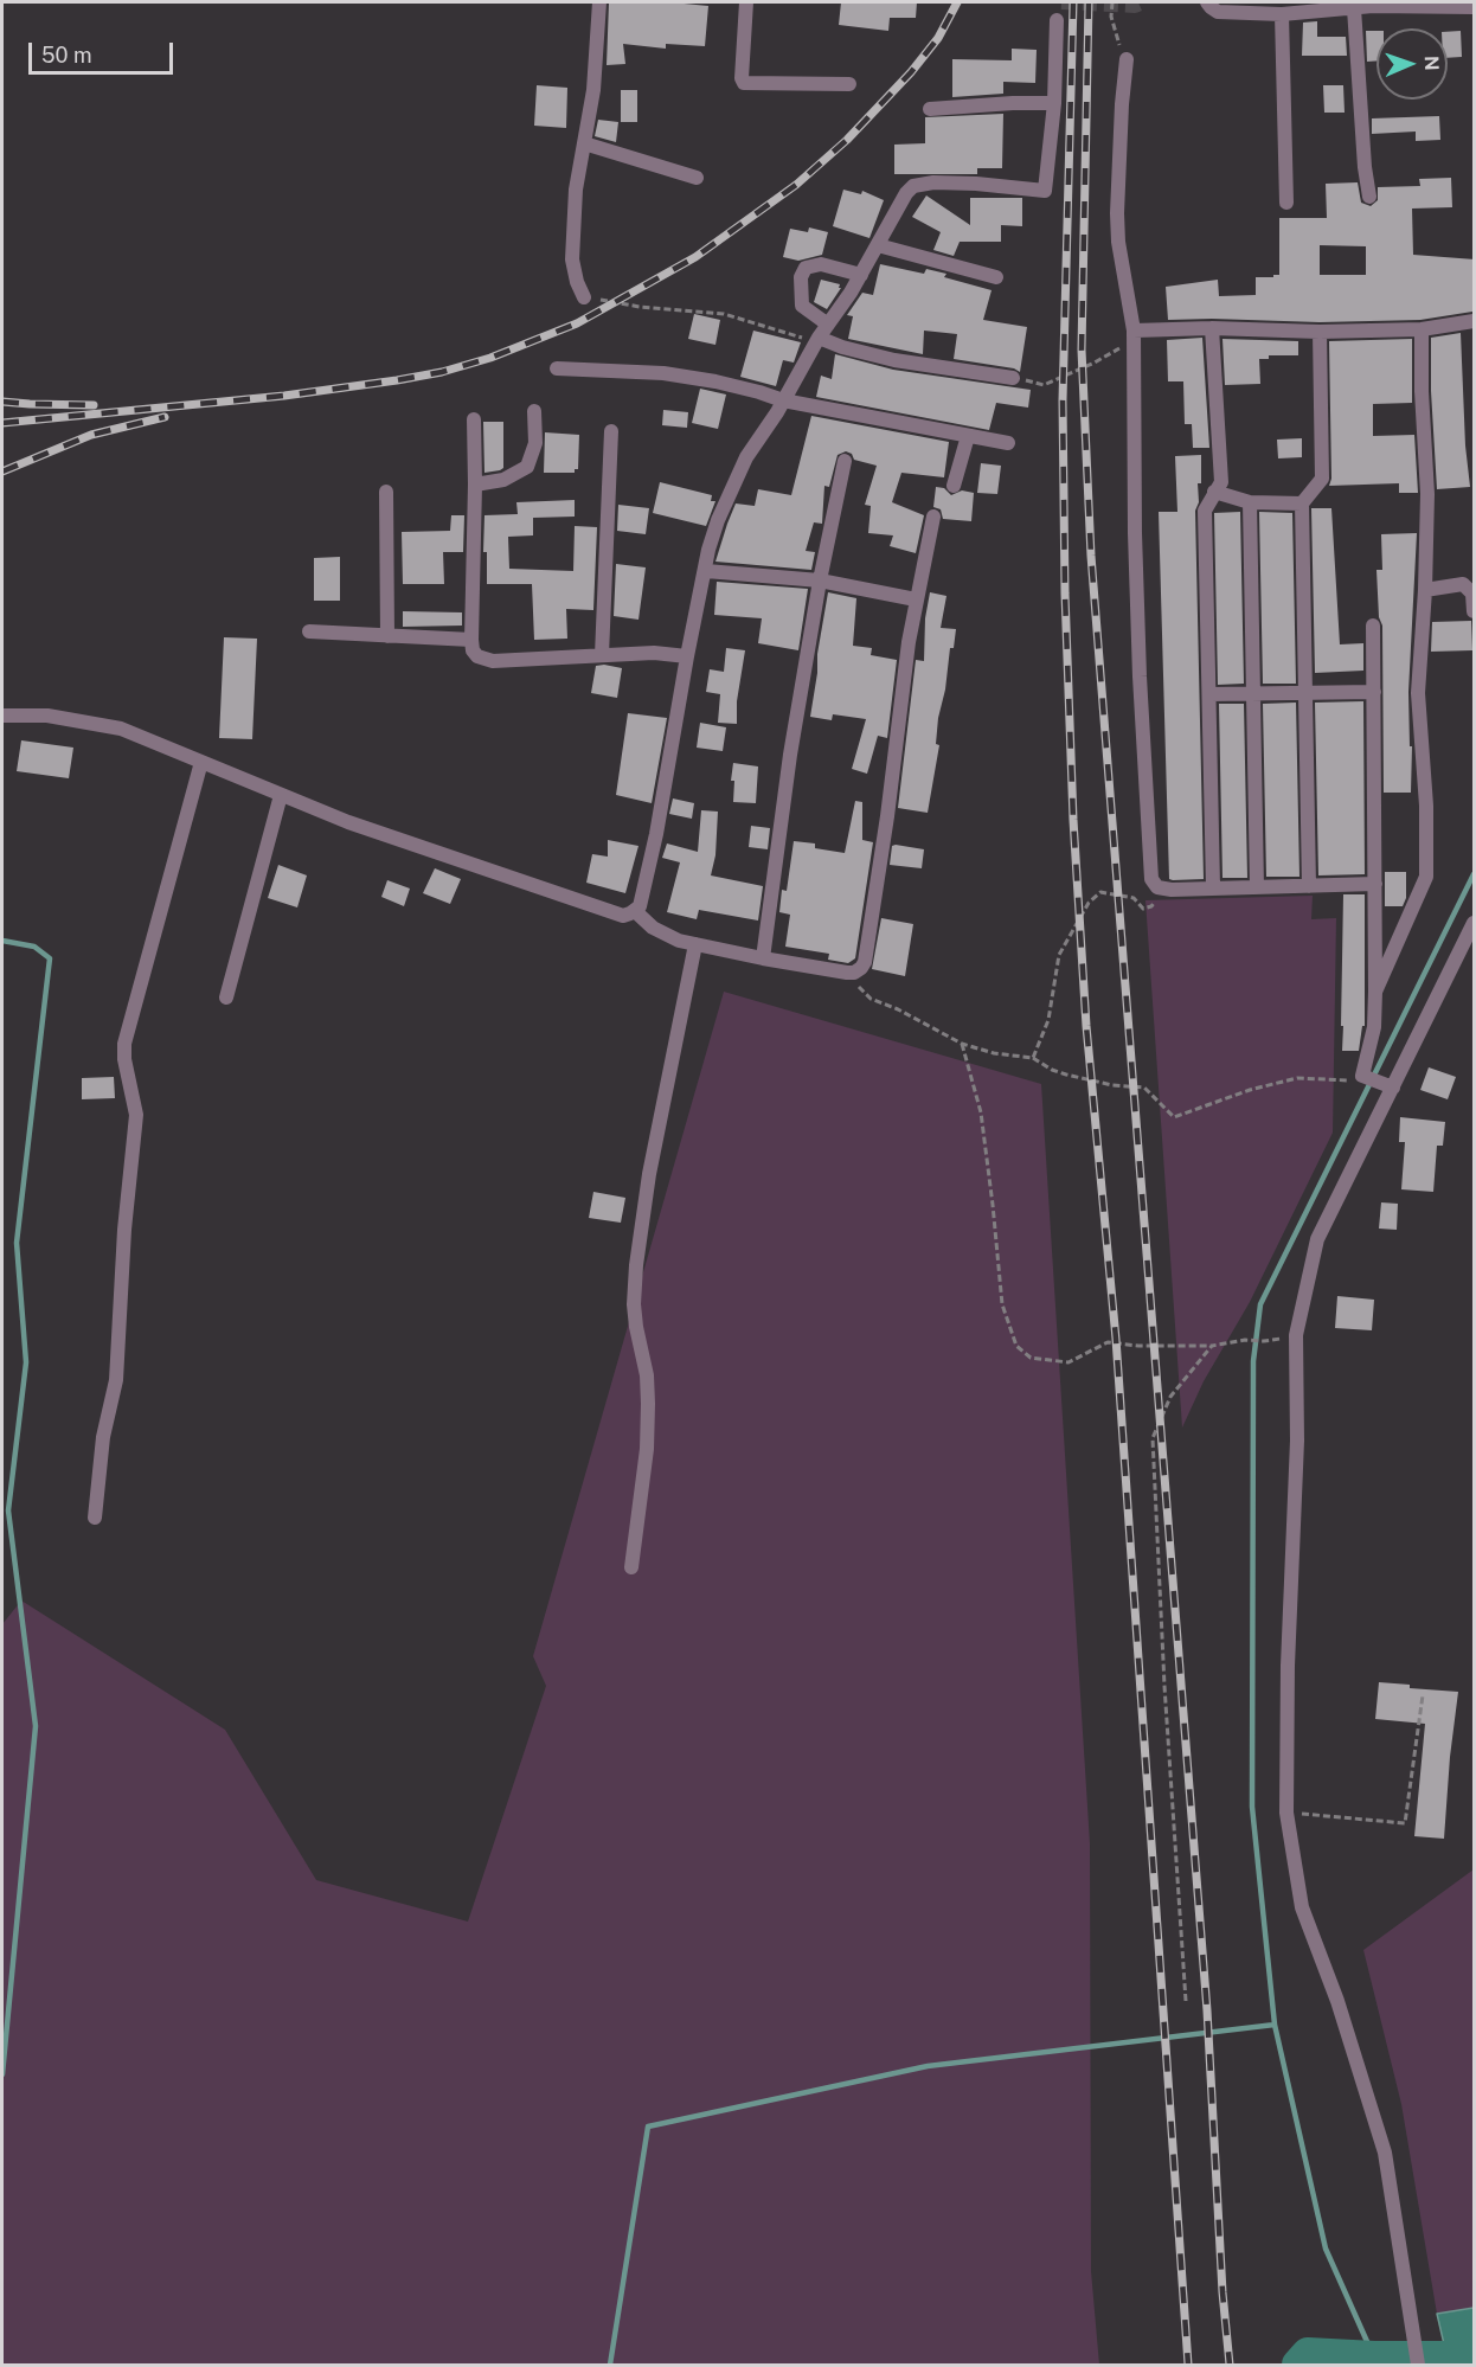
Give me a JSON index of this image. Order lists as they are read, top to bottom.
{
  "scale_bar": "50 m",
  "north": "right"
}
